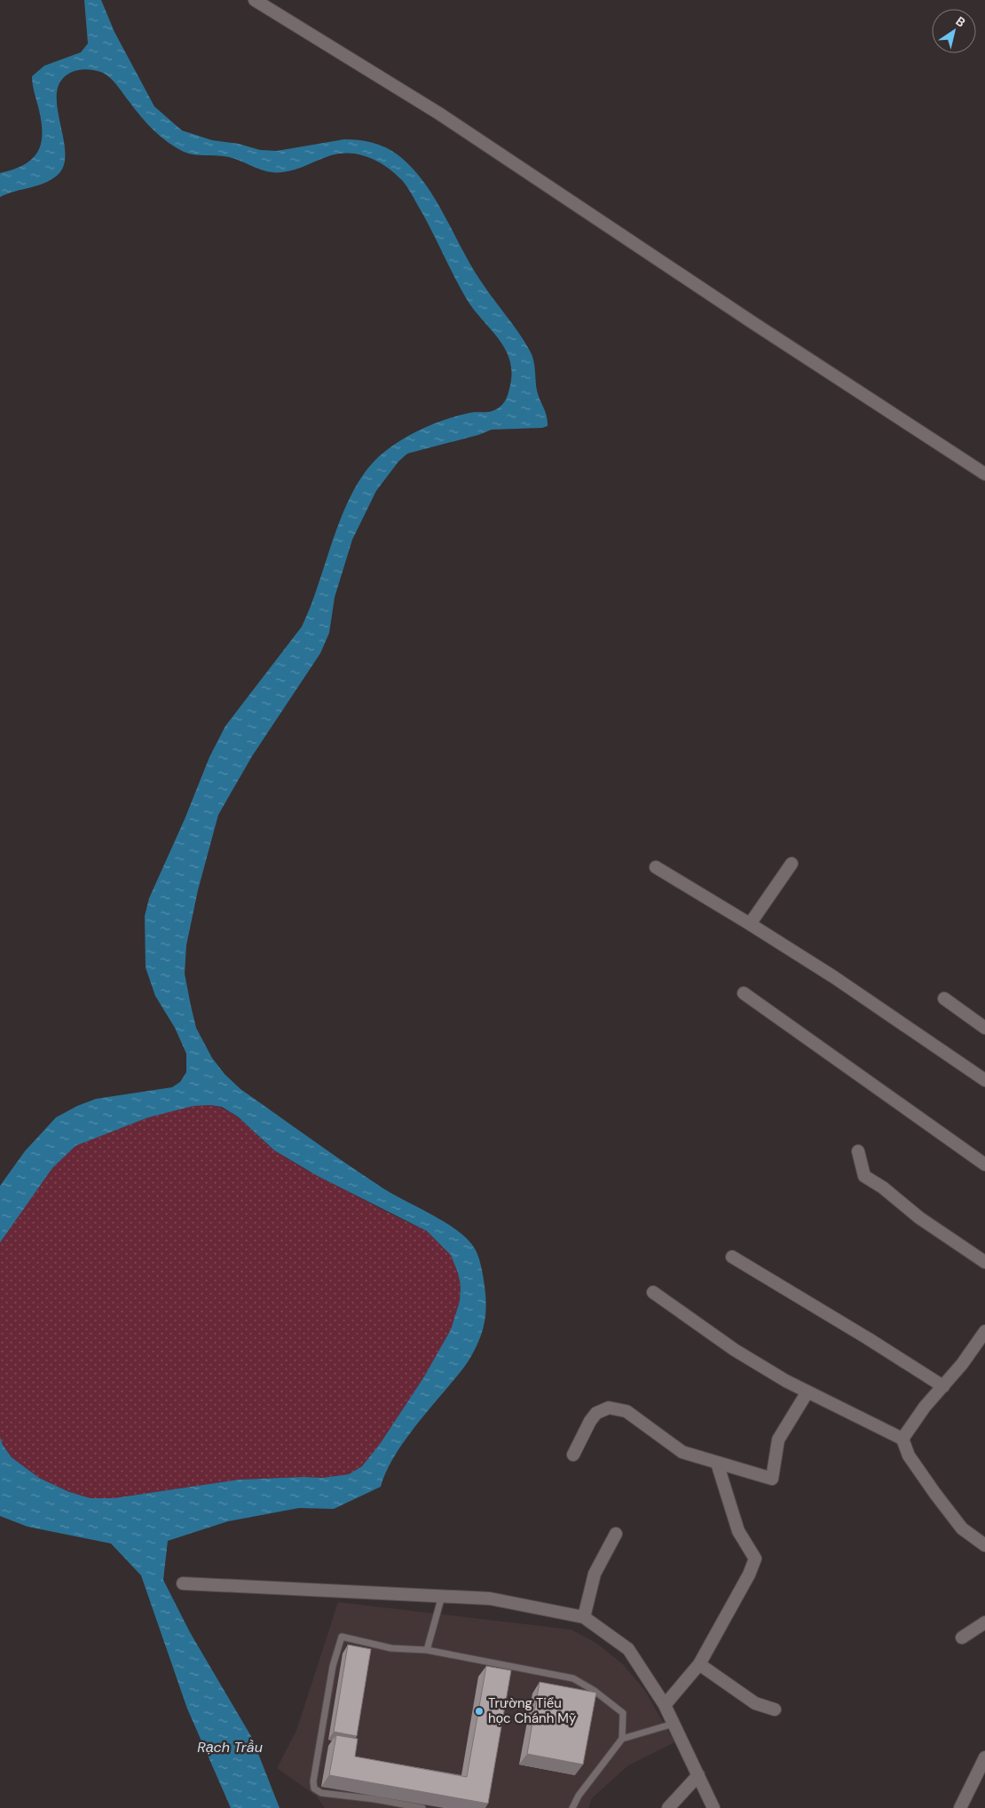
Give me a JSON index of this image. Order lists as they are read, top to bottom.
{
  "water": ["Rạch Trầu"],
  "places": ["Trường Tiểu học Chánh Mỹ"],
  "north": "top right"
}
